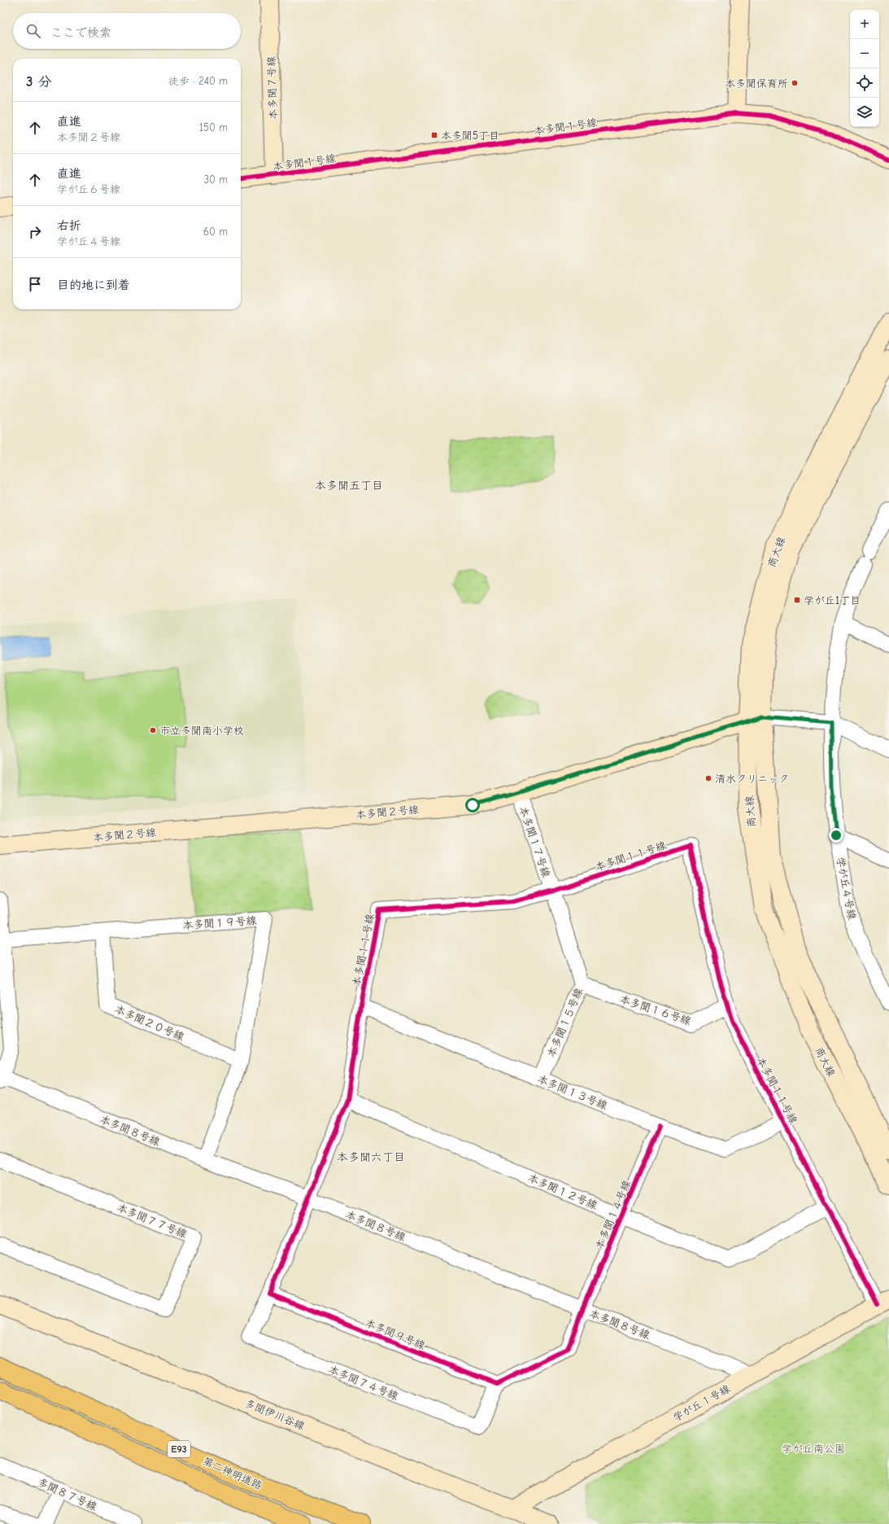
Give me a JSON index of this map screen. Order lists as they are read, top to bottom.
{
  "streets": {
    "highway": ["E93", "第二神明道路"],
    "street": [
      "本多聞７号線",
      "本多聞１号線",
      "商大線",
      "本多聞２号線",
      "本多聞１７号線",
      "本多聞１１号線",
      "学が丘４号線",
      "本多聞１９号線",
      "本多聞１６号線",
      "本多聞２０号線",
      "本多聞１５号線",
      "本多聞１３号線",
      "本多聞８号線",
      "本多聞１２号線",
      "本多聞１４号線",
      "本多聞７７号線",
      "本多聞９号線",
      "本多聞７４号線",
      "学が丘１号線",
      "多聞伊川谷線",
      "多聞８７号線"
    ]
  },
  "crossings": [
    ["本多聞７号線", "本多聞１号線"],
    ["商大線", "本多聞２号線"],
    ["本多聞２号線", "本多聞１７号線"],
    ["本多聞１７号線", "本多聞１１号線"],
    ["本多聞１７号線", "本多聞１５号線"],
    ["本多聞１１号線", "本多聞１６号線"],
    ["本多聞１１号線", "本多聞１５号線"],
    ["本多聞１１号線", "本多聞１３号線"],
    ["本多聞１１号線", "本多聞８号線"],
    ["本多聞１１号線", "本多聞１２号線"],
    ["本多聞１１号線", "学が丘１号線"],
    ["本多聞１９号線", "本多聞２０号線"],
    ["本多聞１９号線", "本多聞８号線"],
    ["本多聞１６号線", "本多聞１５号線"],
    ["本多聞１５号線", "本多聞１３号線"],
    ["本多聞１３号線", "本多聞１４号線"],
    ["本多聞８号線", "本多聞１４号線"],
    ["本多聞８号線", "学が丘１号線"],
    ["本多聞１２号線", "本多聞１４号線"],
    ["本多聞９号線", "本多聞７４号線"],
    ["学が丘１号線", "多聞伊川谷線"]
  ],
  "districts": ["本多聞五丁目", "本多聞六丁目"],
  "parks": ["学が丘南公園"],
  "places": {
    "other": ["本多聞保育所", "市立多聞南小学校", "清水クリニック"],
    "transit": ["本多聞5丁目", "学が丘1丁目"]
  },
  "page": {
    "map_buttons": ["+", "−"],
    "search": "ここで検索",
    "heading": ["3 分", "徒歩 · 240 m"],
    "list": [
      ["直進", "本多聞２号線", "150 m"],
      ["直進", "学が丘６号線", "30 m"],
      ["右折", "学が丘４号線", "60 m"],
      "目的地に到着"
    ]
  }
}
